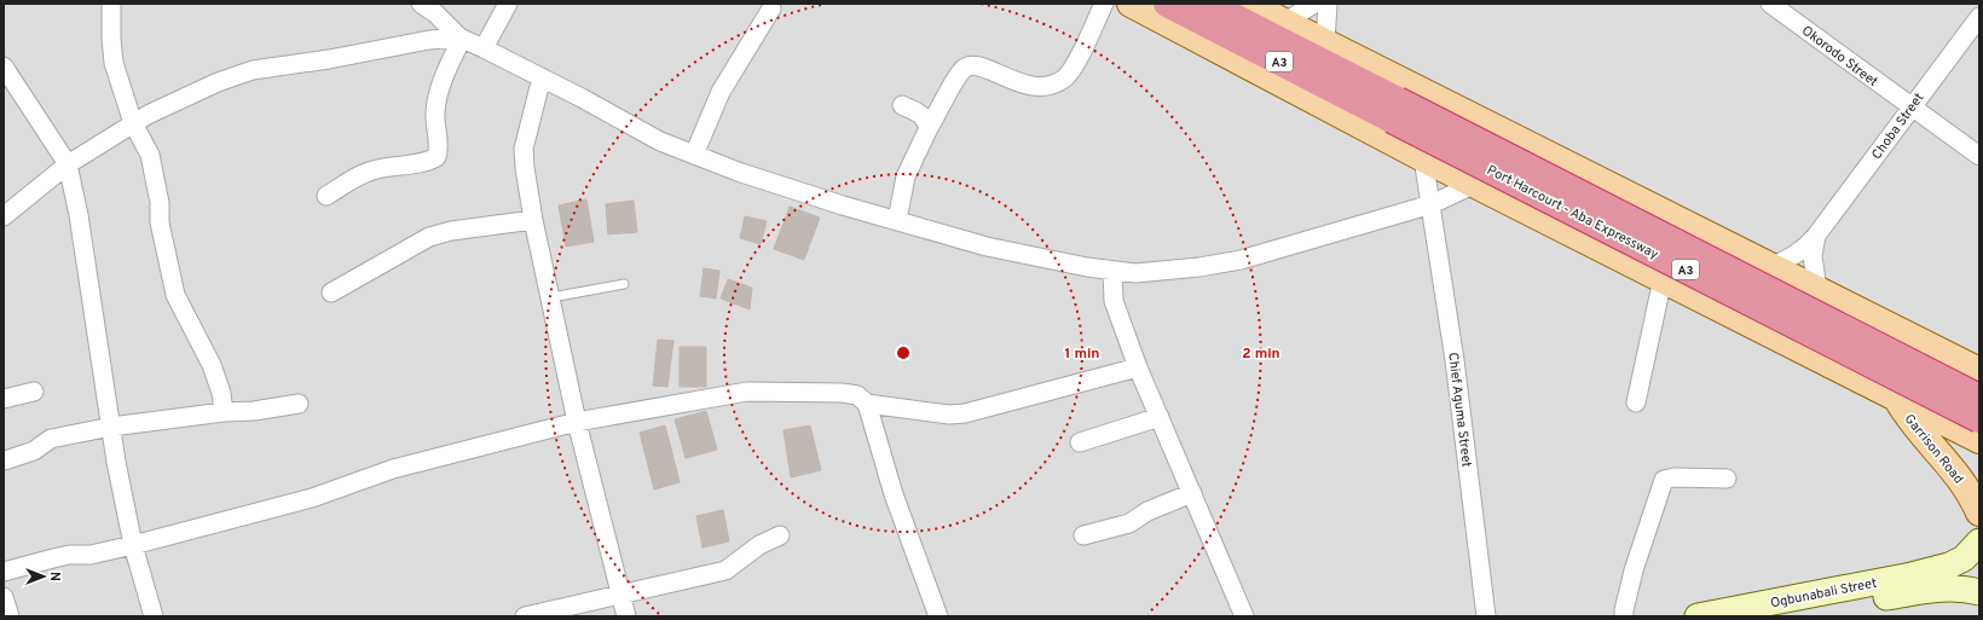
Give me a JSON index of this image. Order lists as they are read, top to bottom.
{
  "streets": {
    "highway": ["A3", "Port Harcourt - Aba Expressway"],
    "main road": ["Garrison Road"],
    "street": [
      "Okorodo Street",
      "Choba Street",
      "Chief Aguma Street",
      "Ogbunabali Street"
    ]
  },
  "crossings": [
    ["Okorodo Street", "Choba Street"]
  ],
  "north": "right",
  "rings": ["1 min", "2 min"]
}
